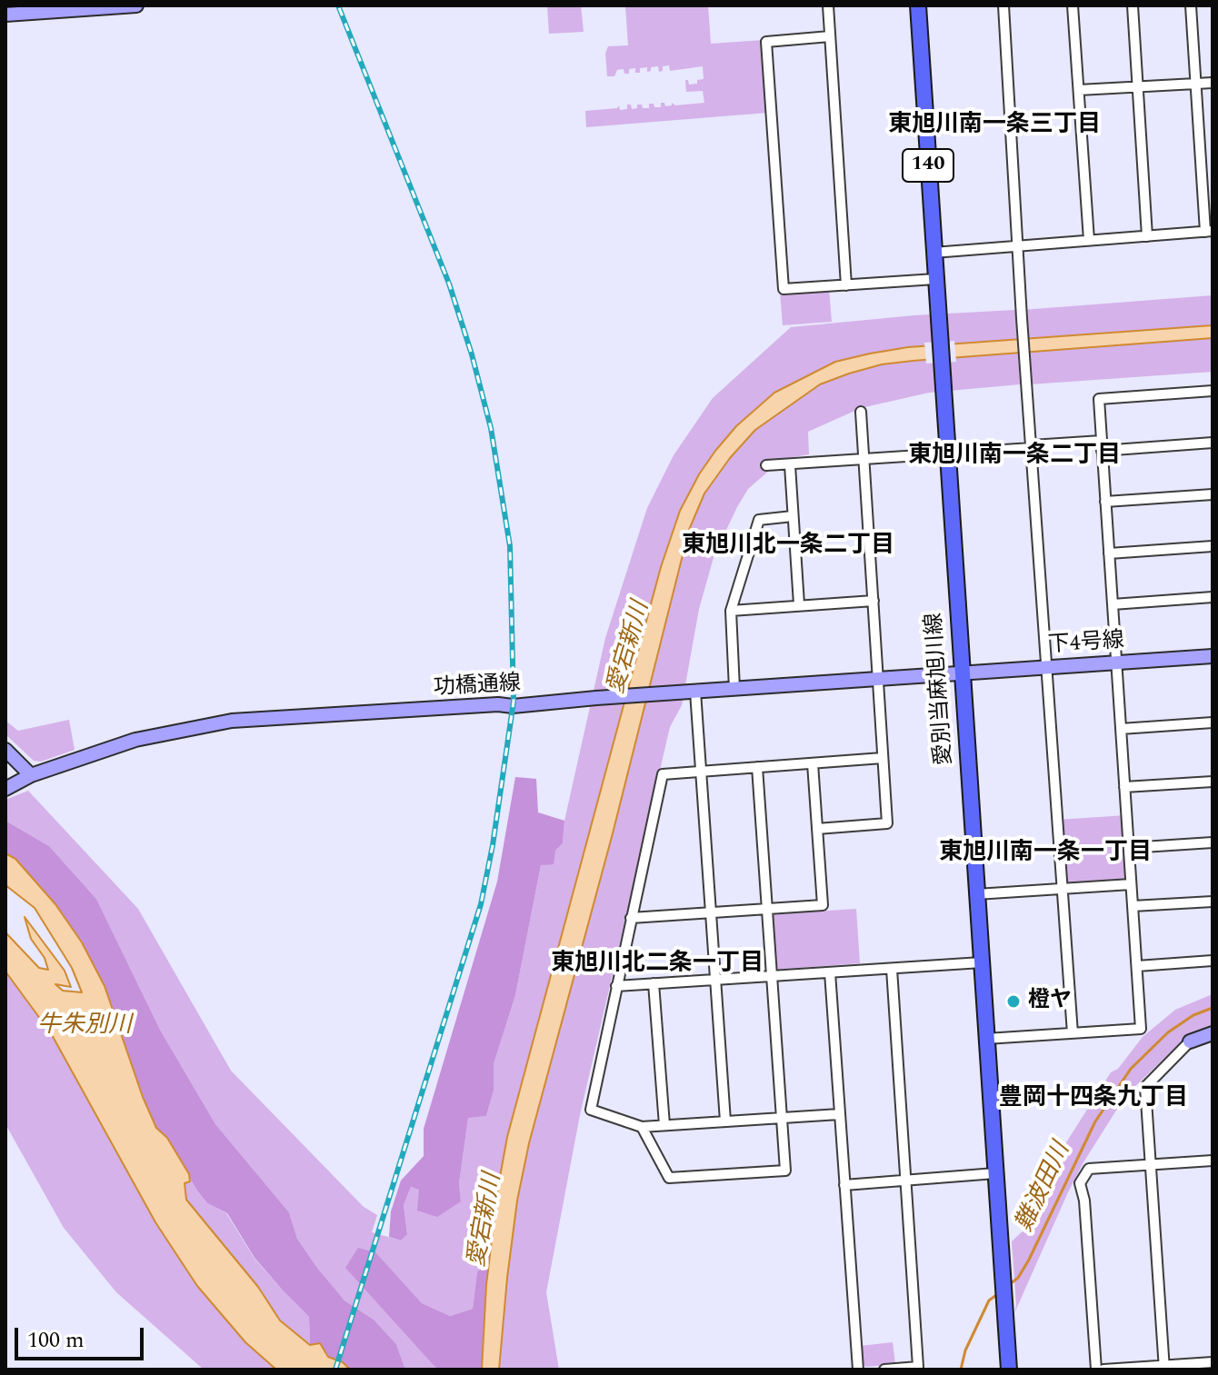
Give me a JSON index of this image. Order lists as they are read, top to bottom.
{
  "streets": {
    "main road": ["140", "愛別当麻旭川線"],
    "street": ["下4号線", "功橋通線"]
  },
  "crossings": [
    ["下4号線", "功橋通線"],
    ["下4号線", "愛別当麻旭川線"],
    ["功橋通線", "愛別当麻旭川線"]
  ],
  "districts": [
    "東旭川南一条三丁目",
    "東旭川南一条二丁目",
    "東旭川北一条二丁目",
    "東旭川南一条一丁目",
    "東旭川北二条一丁目",
    "豊岡十四条九丁目"
  ],
  "water": ["愛宕新川", "牛朱別川", "難波田川"],
  "places": ["橙ヤ"],
  "scale_bar": "100 m"
}
